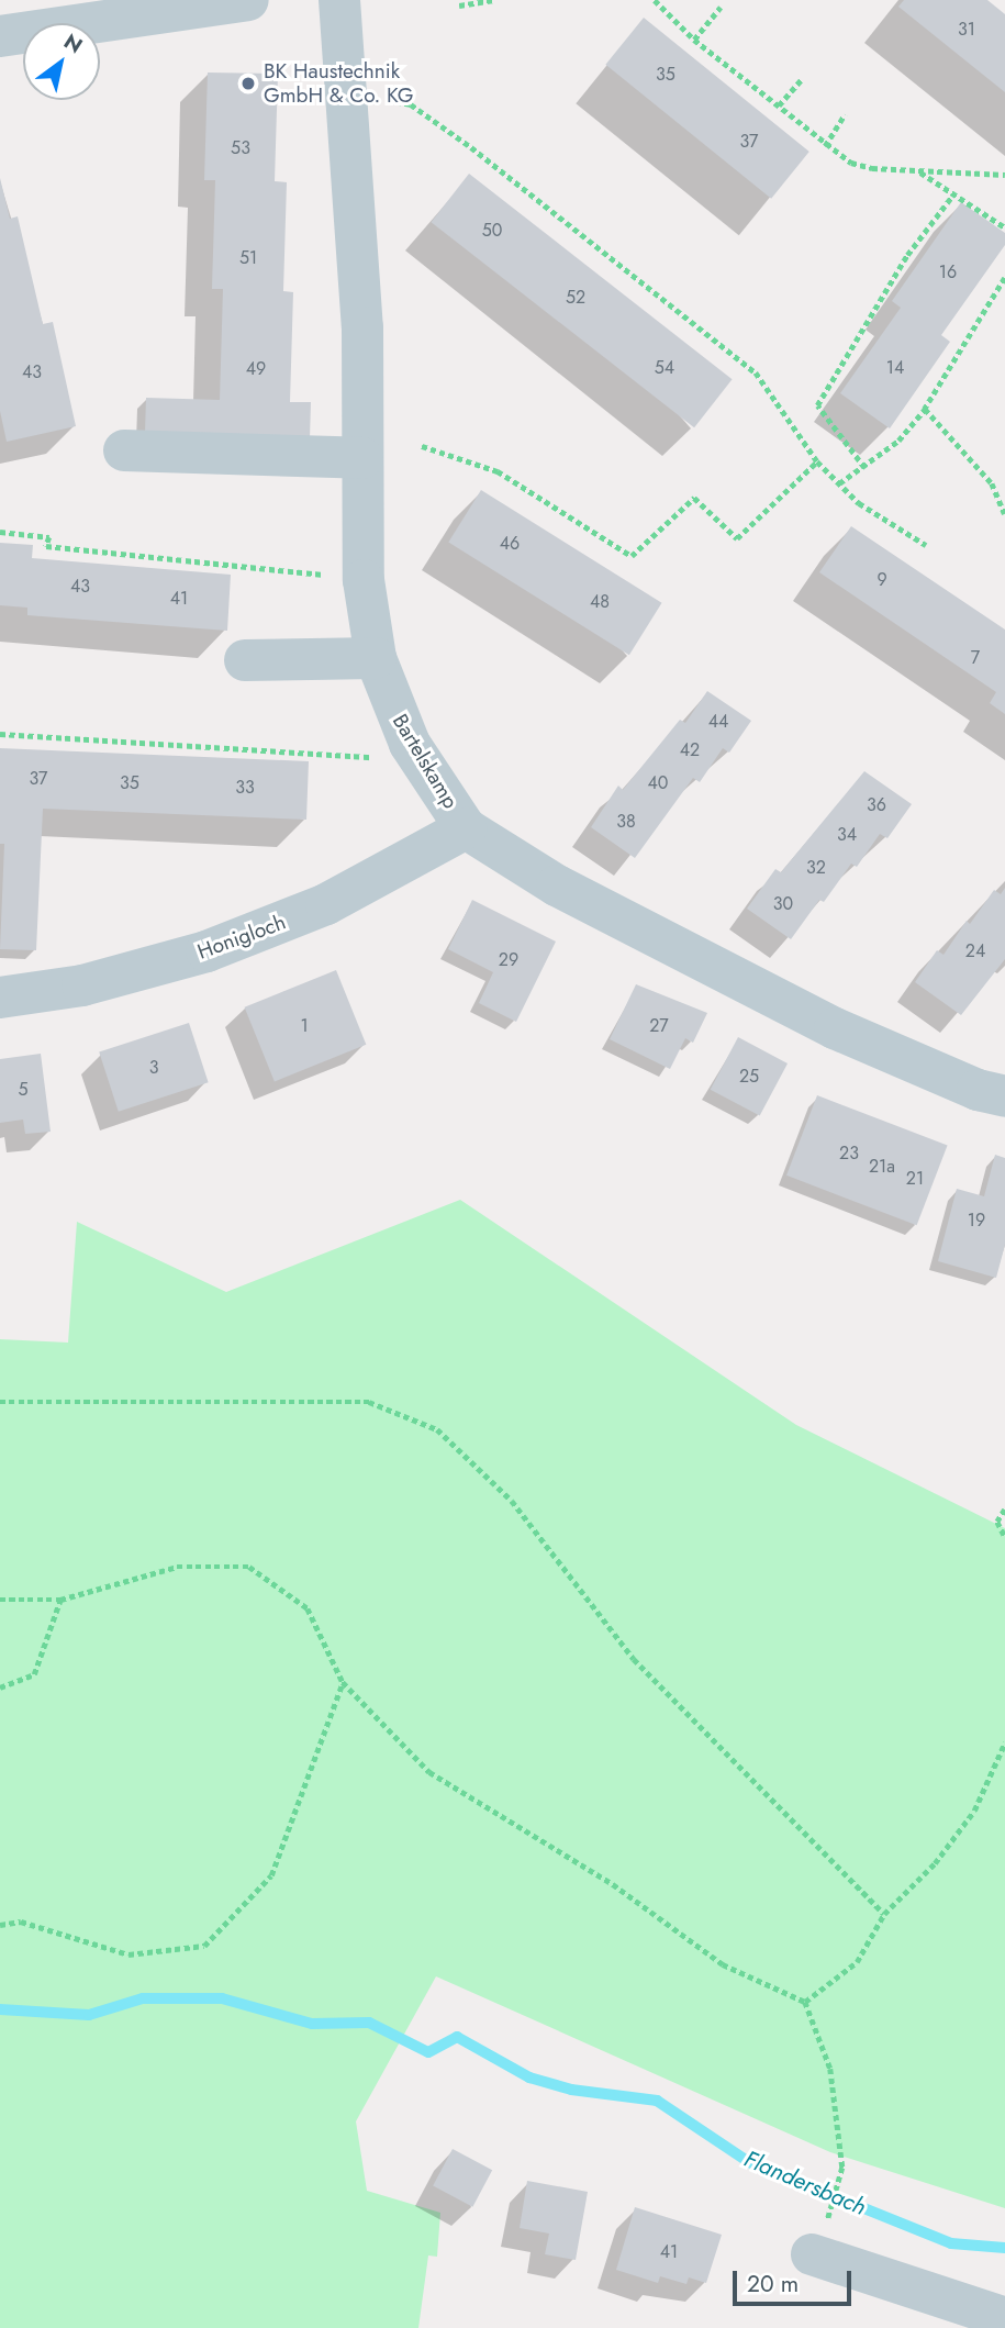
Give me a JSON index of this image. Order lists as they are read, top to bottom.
{
  "streets": {
    "street": ["Bartelskamp", "Honigloch"]
  },
  "crossings": [
    ["Bartelskamp", "Honigloch"]
  ],
  "water": ["Flandersbach"],
  "places": ["BK Haustechnik GmbH & Co. KG"],
  "house_numbers": [
    "31",
    "35",
    "37",
    "53",
    "50",
    "51",
    "16",
    "52",
    "54",
    "14",
    "49",
    "43",
    "46",
    "9",
    "43",
    "41",
    "48",
    "7",
    "44",
    "42",
    "37",
    "35",
    "40",
    "33",
    "36",
    "38",
    "34",
    "32",
    "30",
    "24",
    "29",
    "1",
    "27",
    "3",
    "25",
    "5",
    "23",
    "21a",
    "21",
    "19",
    "41"
  ],
  "scale_bar": "20 m",
  "north": "top right"
}
